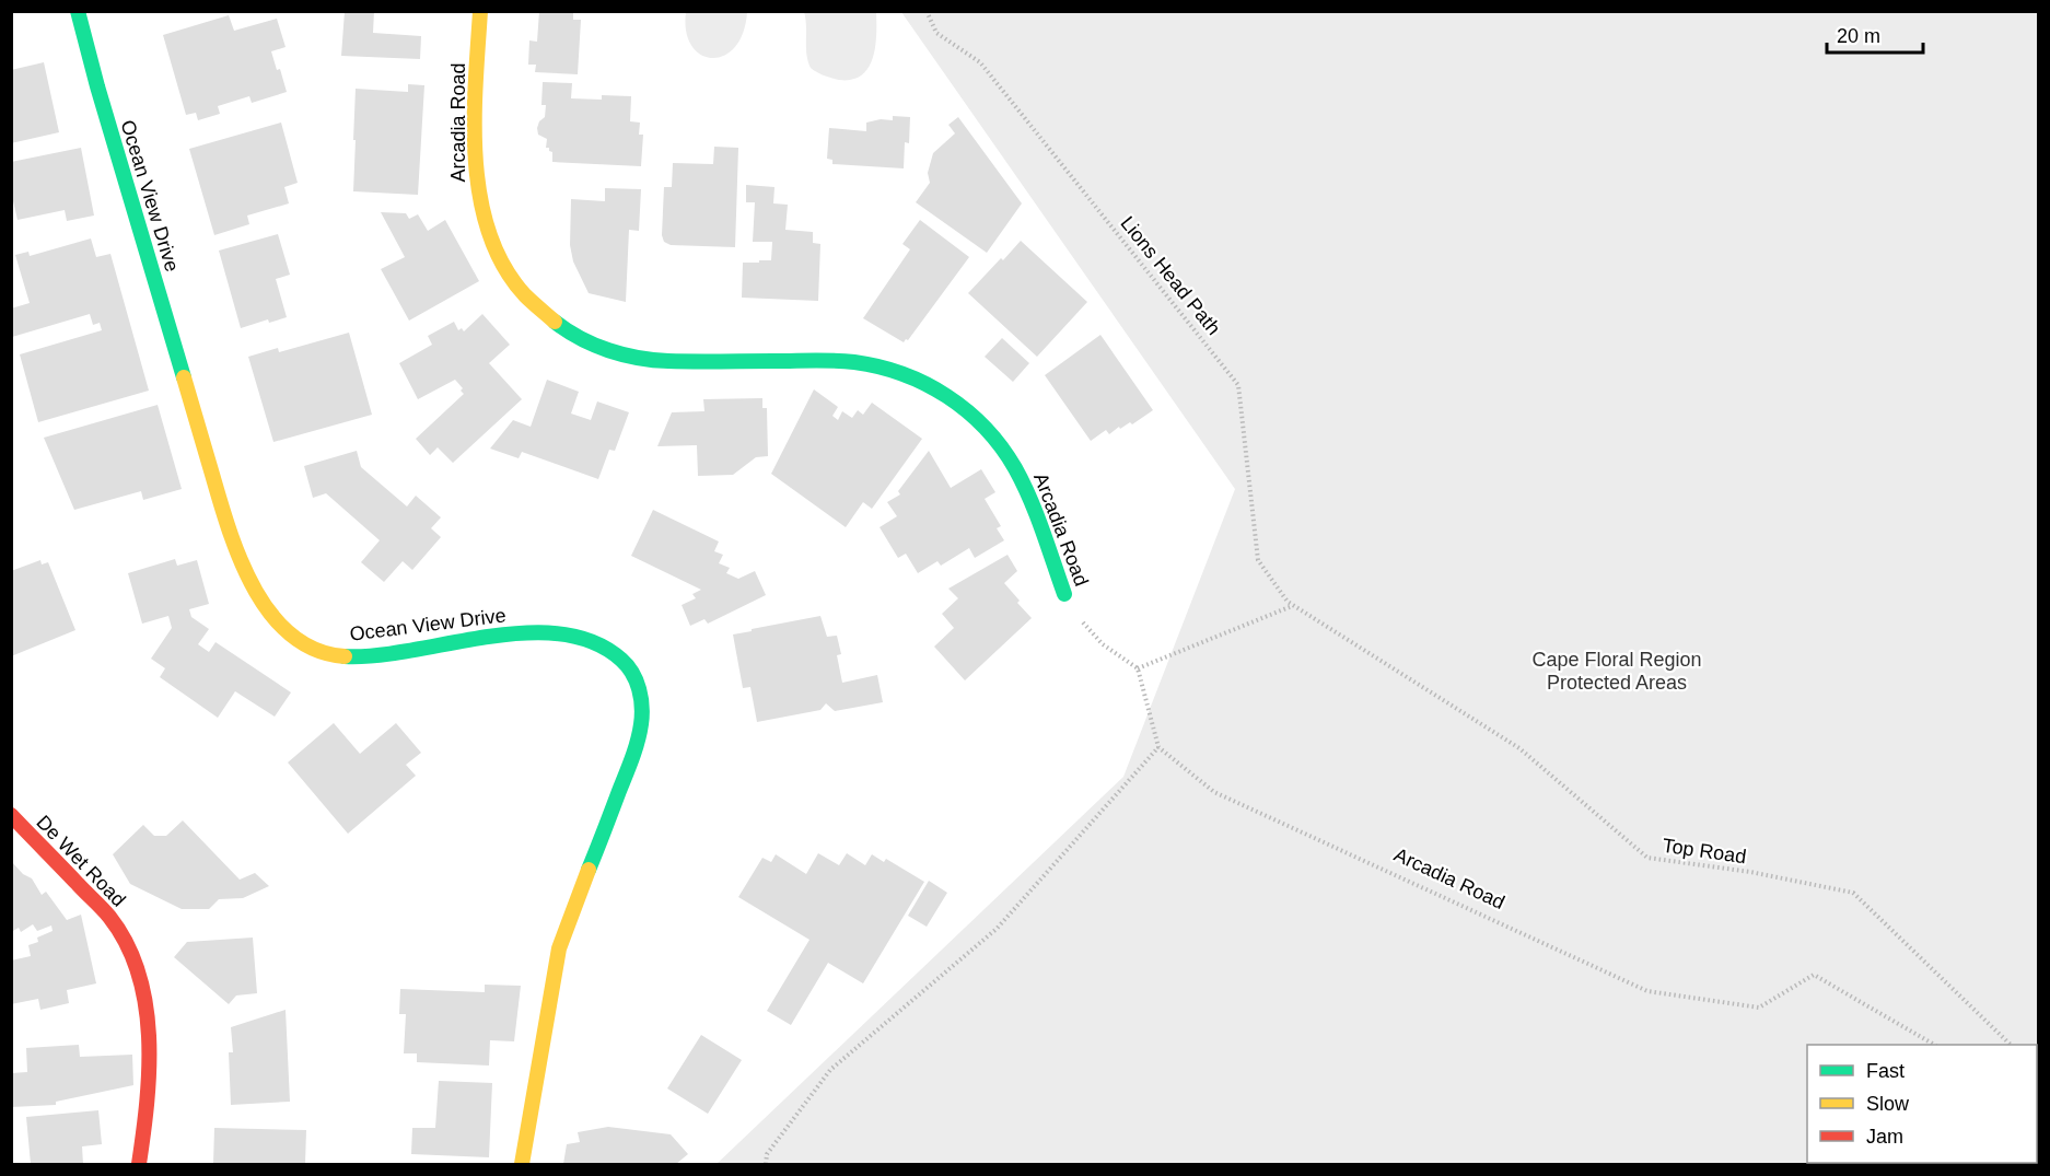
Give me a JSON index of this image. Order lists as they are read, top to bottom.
{
  "streets": {
    "street": ["Arcadia Road", "Ocean View Drive", "De Wet Road"],
    "path": ["Lions Head Path", "Top Road"]
  },
  "crossings": [
    ["Lions Head Path", "Top Road"]
  ],
  "parks": ["Cape Floral Region Protected Areas"],
  "legend": ["Fast", "Slow", "Jam"],
  "scale_bar": "20 m"
}
